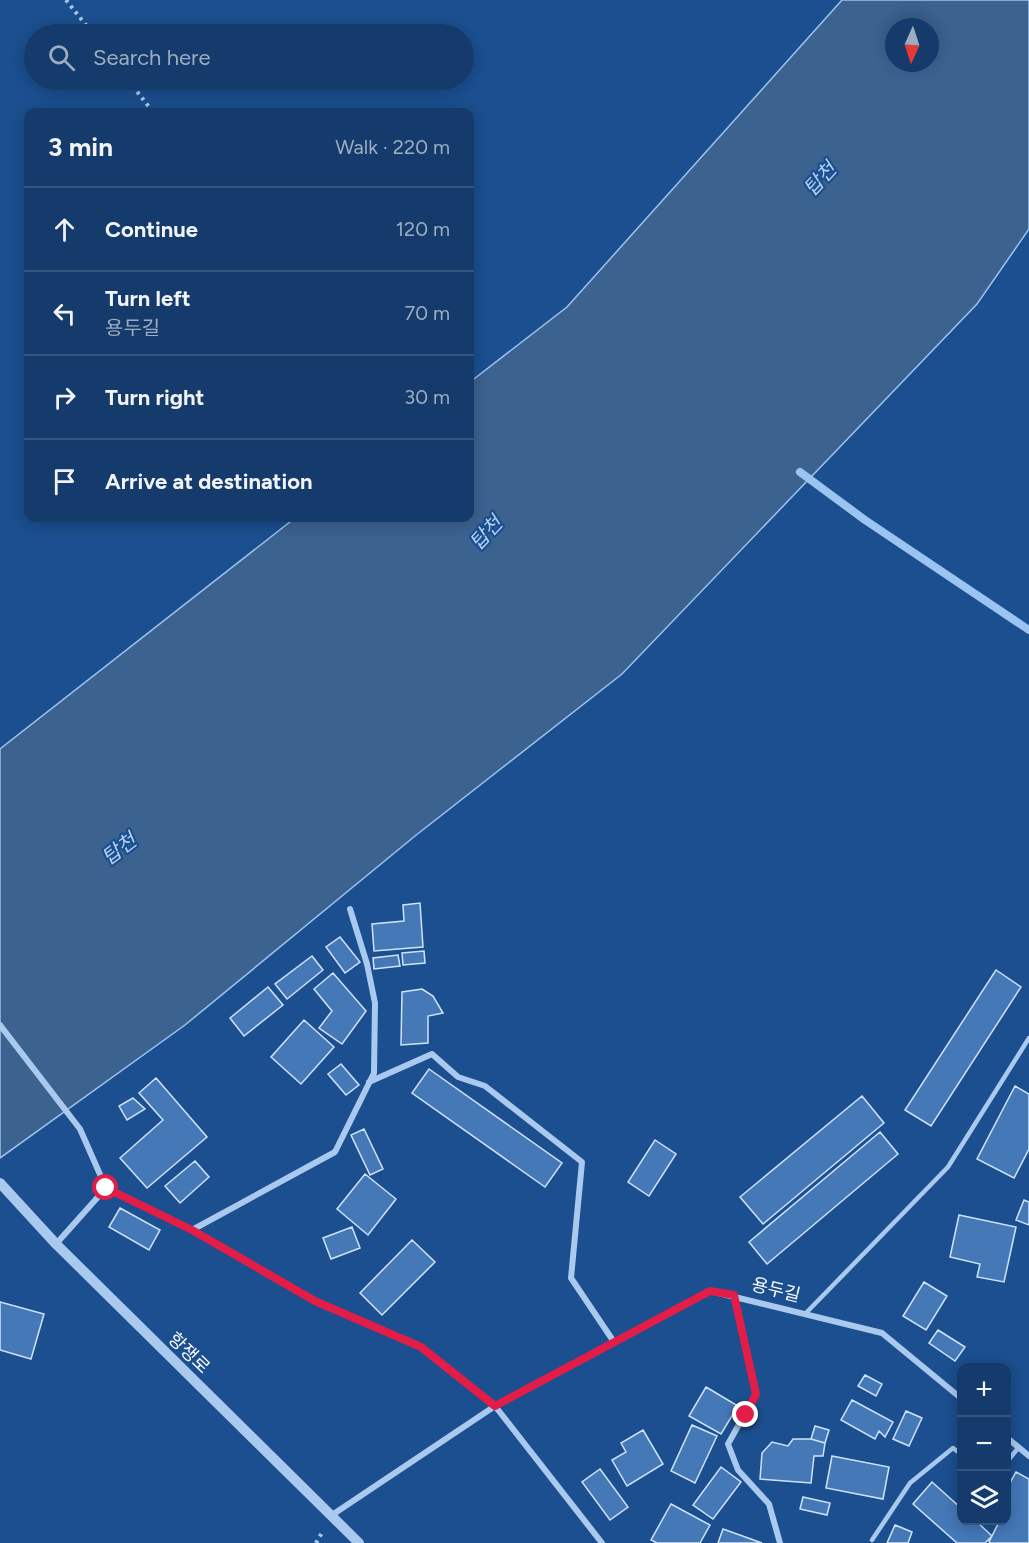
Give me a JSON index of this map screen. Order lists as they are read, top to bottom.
{
  "streets": {
    "street": ["용두길", "항쟁로"]
  },
  "crossings": [
    ["용두길", "항쟁로"]
  ],
  "water": ["탑천"],
  "north": "bottom",
  "page": {
    "search": "Search here",
    "heading": ["3 min", "Walk · 220 m"],
    "list": [
      ["Continue", "120 m"],
      ["Turn left", "용두길", "70 m"],
      ["Turn right", "30 m"],
      "Arrive at destination"
    ],
    "map_buttons": ["+", "−"]
  }
}
